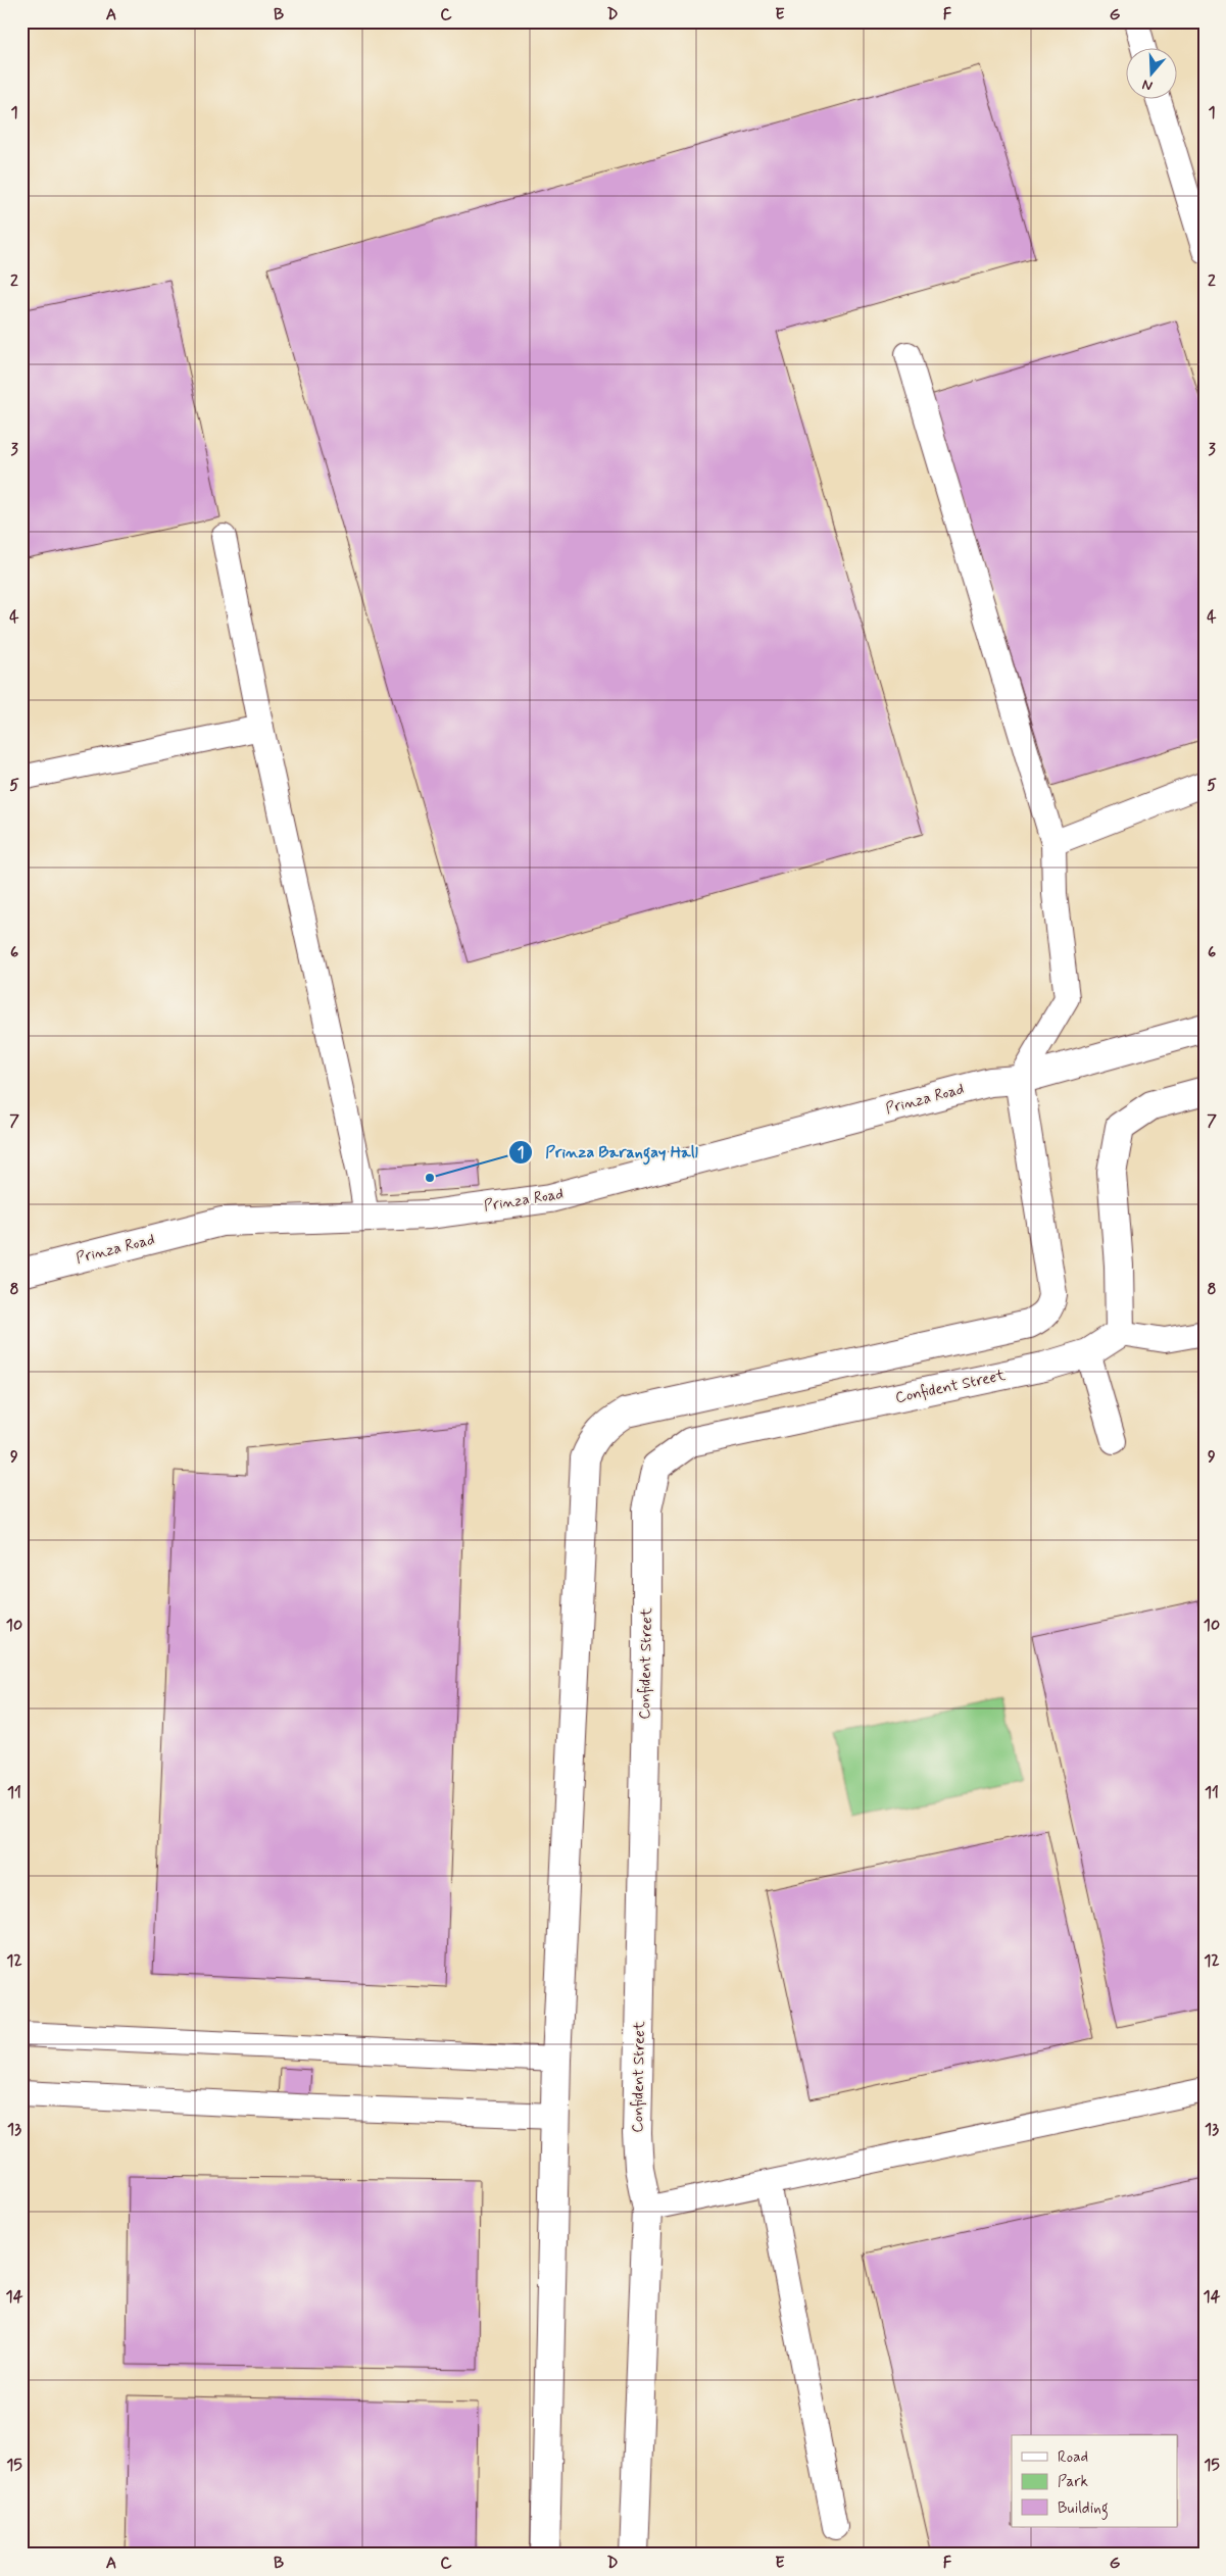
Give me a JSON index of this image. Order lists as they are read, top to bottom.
{
  "streets": {
    "street": ["Prinza Road", "Confident Street"]
  },
  "places": ["Prinza Barangay Hall"],
  "legend": ["Road", "Park", "Building"],
  "north": "bottom",
  "grid": {
    "columns": [
      "A",
      "B",
      "C",
      "D",
      "E",
      "F",
      "G"
    ],
    "rows": [
      "1",
      "2",
      "3",
      "4",
      "5",
      "6",
      "7",
      "8",
      "9",
      "10",
      "11",
      "12",
      "13",
      "14",
      "15"
    ]
  }
}
